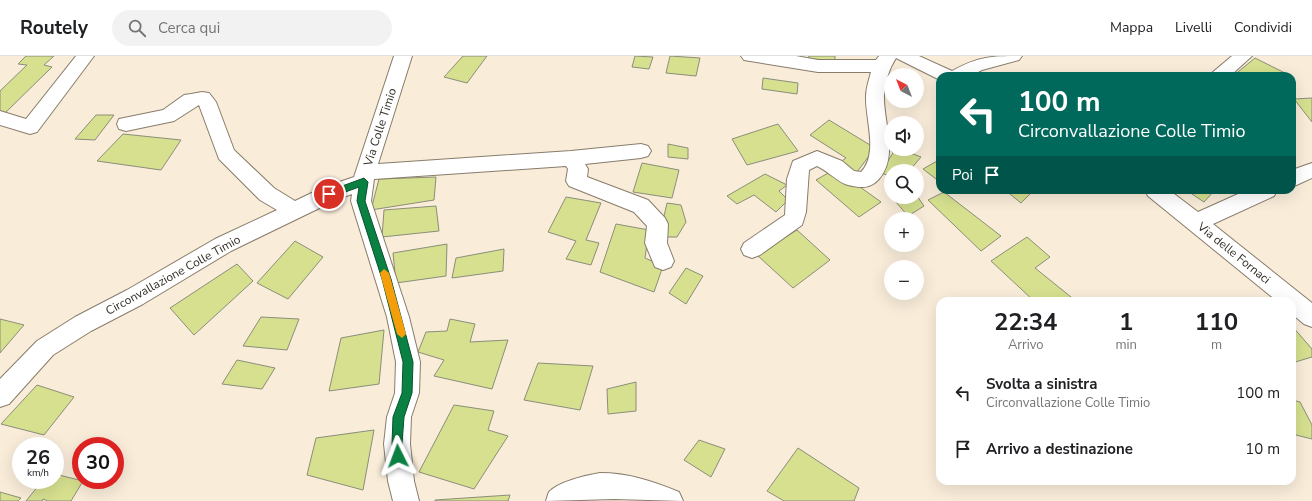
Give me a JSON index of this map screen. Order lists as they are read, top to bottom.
{
  "streets": {
    "street": ["Via Colle Timio", "Via delle Fornaci", "Circonvallazione Colle Timio"]
  },
  "crossings": [
    ["Via Colle Timio", "Circonvallazione Colle Timio"]
  ],
  "north": "top left",
  "page": {
    "header": "Routely",
    "search": "Cerca qui",
    "nav": ["Mappa", "Livelli", "Condividi"],
    "map_buttons": ["+", "−"],
    "turn": ["100 m", "Circonvallazione Colle Timio"],
    "then": "Poi",
    "eta": [
      "22:34",
      "Arrivo",
      "1",
      "min",
      "110",
      "m"
    ],
    "list": [
      {
        "name": "Svolta a sinistra",
        "note": "Circonvallazione Colle Timio",
        "value": "100 m"
      },
      {
        "name": "Arrivo a destinazione",
        "value": "10 m"
      }
    ],
    "speed": "26 km/h",
    "limit": "30"
  }
}
